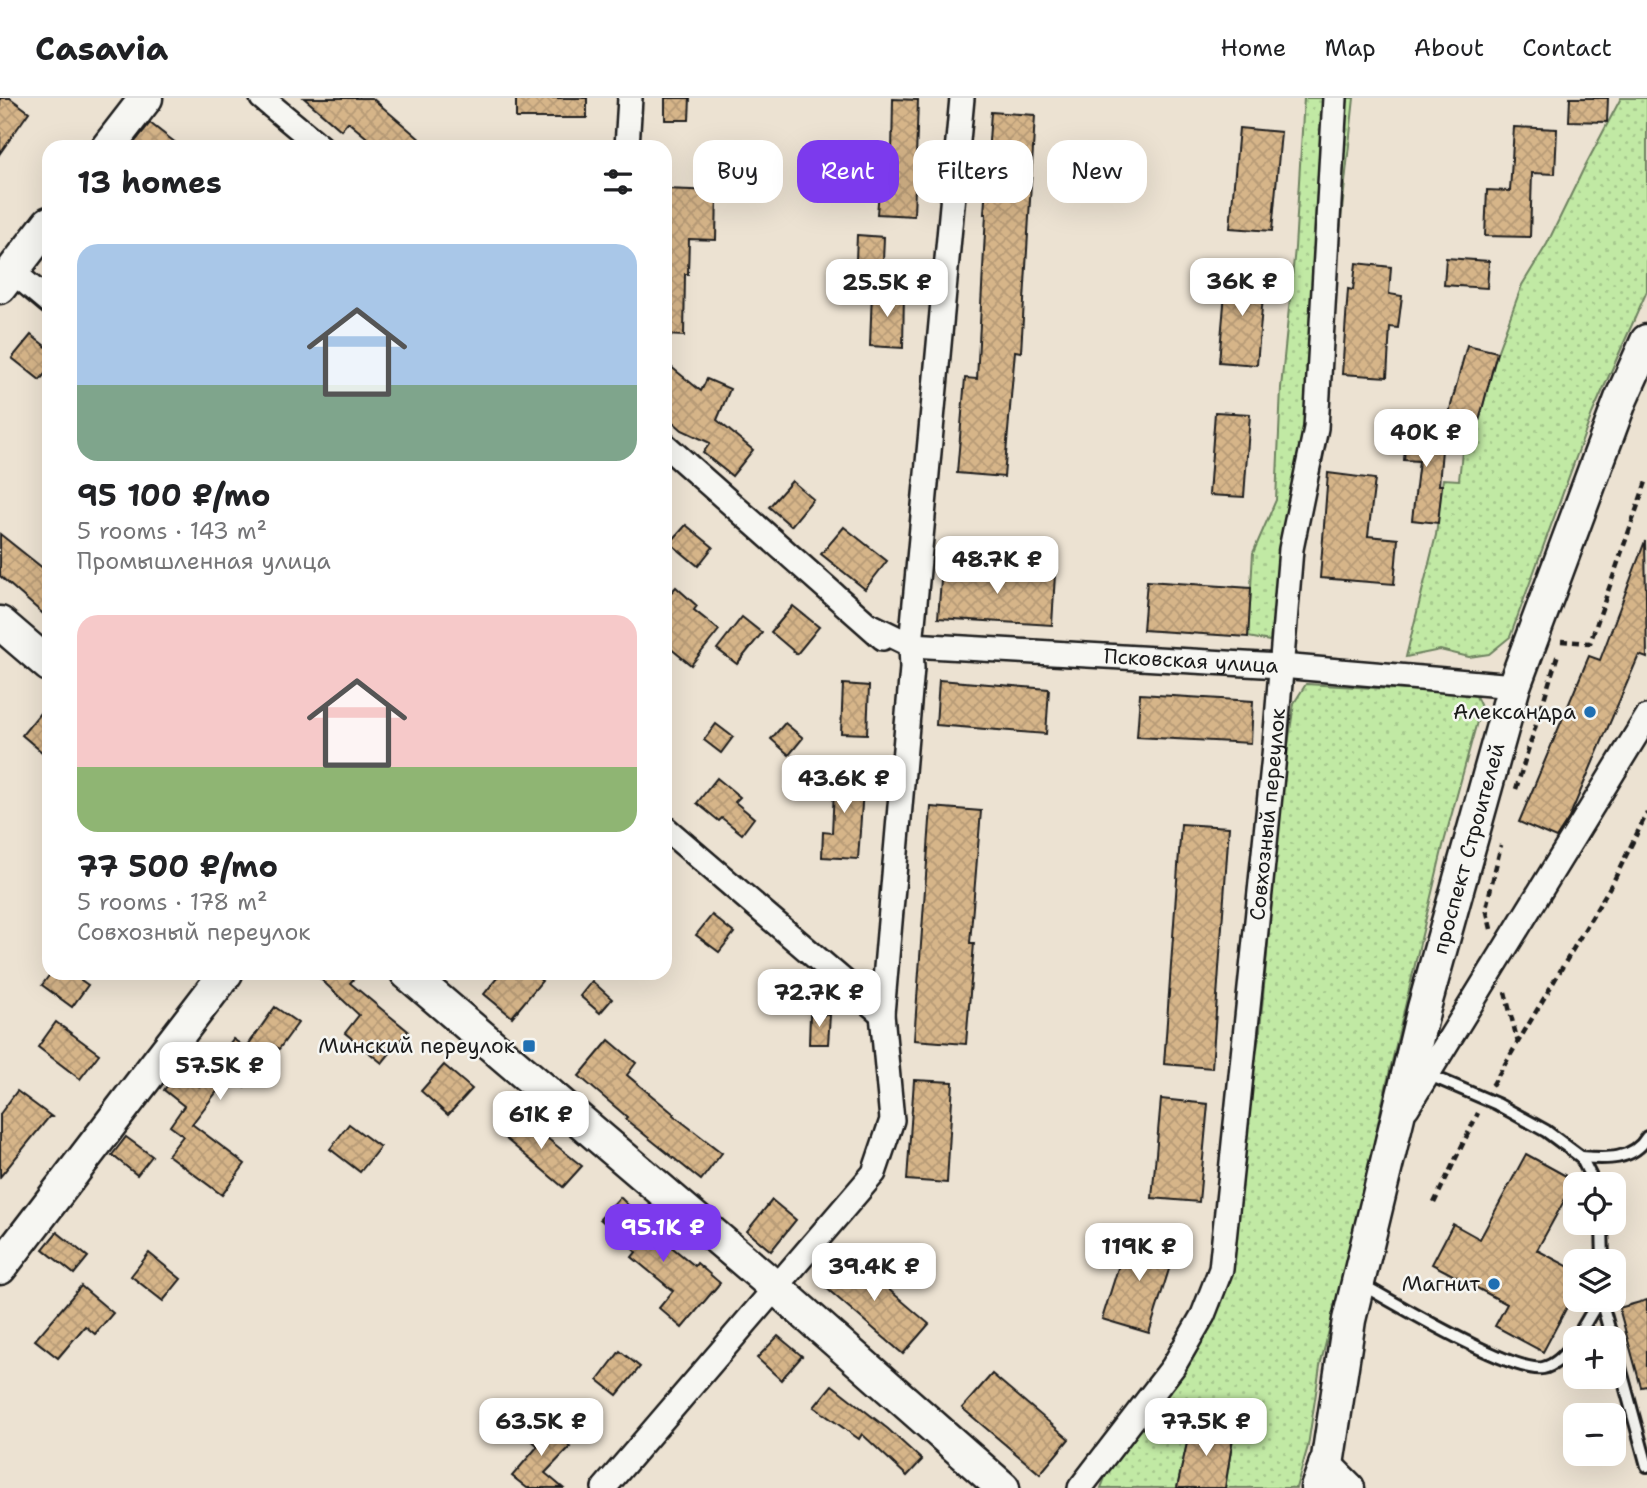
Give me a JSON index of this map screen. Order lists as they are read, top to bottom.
{
  "streets": {
    "main road": ["проспект Строителей"],
    "street": ["Псковская улица", "Совхозный переулок"]
  },
  "crossings": [
    ["Псковская улица", "Совхозный переулок"],
    ["Псковская улица", "проспект Строителей"]
  ],
  "places": {
    "other": ["Александра", "Магнит"],
    "transit": ["Минский переулок"]
  },
  "page": {
    "header": "Casavia",
    "nav": [
      "Home",
      "Map",
      "About",
      "Contact"
    ],
    "chip": [
      "Buy",
      "Rent",
      "Filters",
      "New"
    ],
    "heading": "13 homes",
    "list": [
      {
        "name": "95 100 ₽/mo",
        "note": "5 rooms · 143 m² · Промышленная улица"
      },
      {
        "name": "77 500 ₽/mo",
        "note": "5 rooms · 178 m² · Совхозный переулок"
      }
    ],
    "price": [
      "36K ₽",
      "25.5K ₽",
      "40K ₽",
      "48.7K ₽",
      "43.6K ₽",
      "72.7K ₽",
      "57.5K ₽",
      "61K ₽",
      "95.1K ₽",
      "119K ₽",
      "39.4K ₽",
      "63.5K ₽",
      "77.5K ₽"
    ],
    "map_buttons": ["+", "−"]
  }
}
